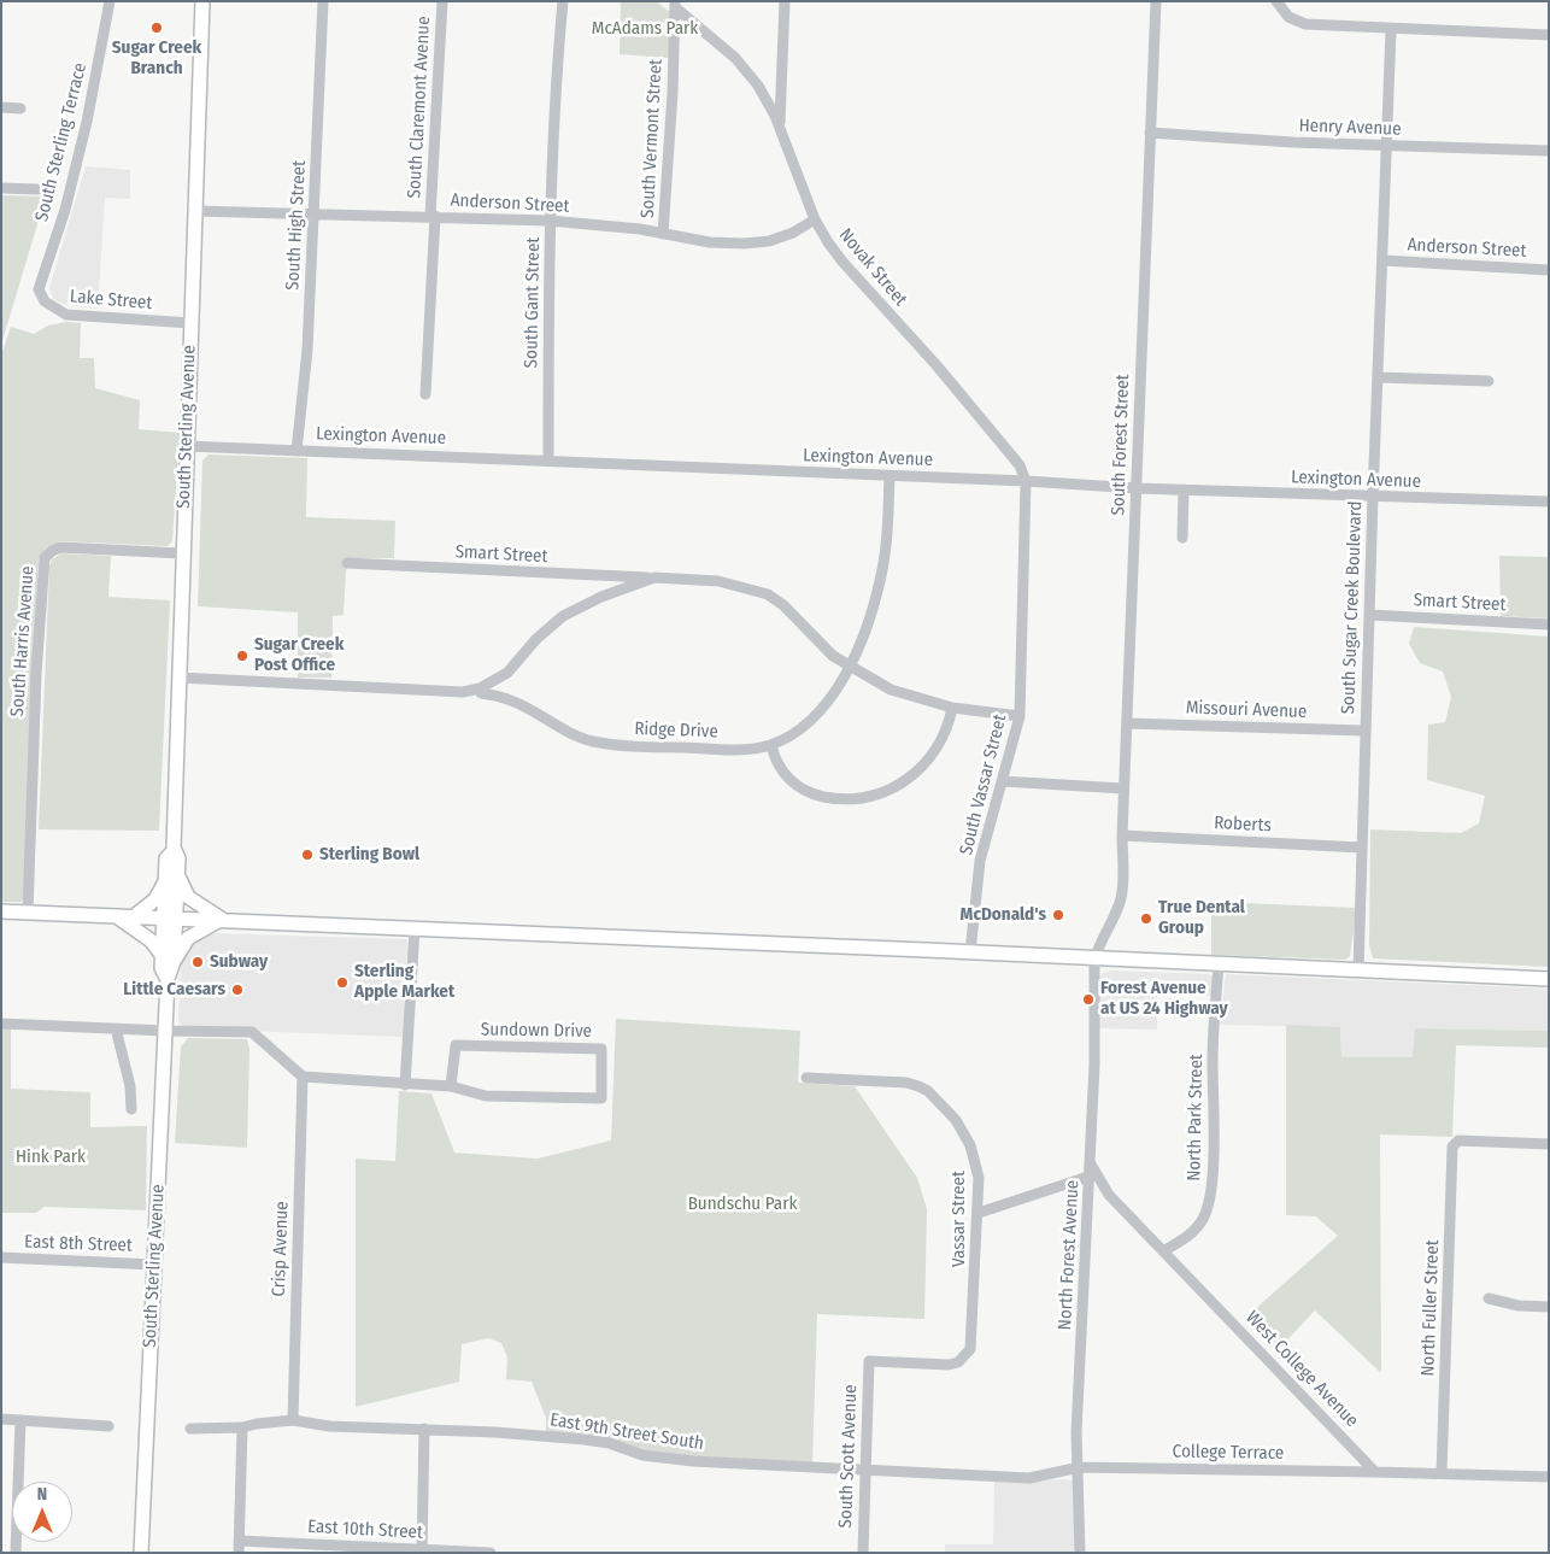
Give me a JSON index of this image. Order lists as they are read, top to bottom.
{
  "streets": {
    "main road": ["South Sterling Avenue"],
    "street": [
      "South Claremont Avenue",
      "Henry Avenue",
      "South Vermont Street",
      "South Sterling Terrace",
      "Anderson Street",
      "South High Street",
      "Novak Street",
      "Lake Street",
      "South Gant Street",
      "Lexington Avenue",
      "South Forest Street",
      "Smart Street",
      "South Sugar Creek Boulevard",
      "South Harris Avenue",
      "Missouri Avenue",
      "Ridge Drive",
      "South Vassar Street",
      "Roberts",
      "Sundown Drive",
      "North Park Street",
      "Vassar Street",
      "East 8th Street",
      "Crisp Avenue",
      "North Forest Avenue",
      "North Fuller Street",
      "West College Avenue",
      "East 9th Street South",
      "College Terrace",
      "South Scott Avenue",
      "East 10th Street"
    ]
  },
  "crossings": [
    ["South Claremont Avenue", "Anderson Street"],
    ["Henry Avenue", "South Forest Street"],
    ["Henry Avenue", "South Sugar Creek Boulevard"],
    ["South Vermont Street", "Anderson Street"],
    ["South Vermont Street", "Novak Street"],
    ["South Sterling Terrace", "Lake Street"],
    ["Anderson Street", "South High Street"],
    ["Anderson Street", "Novak Street"],
    ["Anderson Street", "South Gant Street"],
    ["Anderson Street", "South Sterling Avenue"],
    ["Anderson Street", "South Sugar Creek Boulevard"],
    ["South High Street", "Lexington Avenue"],
    ["Novak Street", "Lexington Avenue"],
    ["Novak Street", "South Vassar Street"],
    ["Lake Street", "South Sterling Avenue"],
    ["South Gant Street", "Lexington Avenue"],
    ["South Sterling Avenue", "Lexington Avenue"],
    ["South Sterling Avenue", "South Harris Avenue"],
    ["South Sterling Avenue", "East 8th Street"],
    ["Lexington Avenue", "South Forest Street"],
    ["Lexington Avenue", "South Sugar Creek Boulevard"],
    ["Lexington Avenue", "Ridge Drive"],
    ["Lexington Avenue", "South Vassar Street"],
    ["South Forest Street", "Missouri Avenue"],
    ["South Forest Street", "Roberts"],
    ["South Forest Street", "North Forest Avenue"],
    ["Smart Street", "South Sugar Creek Boulevard"],
    ["Smart Street", "Ridge Drive"],
    ["Smart Street", "South Vassar Street"],
    ["South Sugar Creek Boulevard", "Missouri Avenue"],
    ["South Sugar Creek Boulevard", "Roberts"],
    ["Sundown Drive", "Crisp Avenue"],
    ["North Park Street", "West College Avenue"],
    ["Vassar Street", "South Scott Avenue"],
    ["Crisp Avenue", "East 9th Street South"],
    ["North Forest Avenue", "West College Avenue"],
    ["North Forest Avenue", "East 9th Street South"],
    ["North Forest Avenue", "College Terrace"],
    ["West College Avenue", "College Terrace"],
    ["East 9th Street South", "College Terrace"],
    ["East 9th Street South", "South Scott Avenue"]
  ],
  "parks": ["McAdams Park", "Hink Park", "Bundschu Park"],
  "places": [
    "Sugar Creek Branch",
    "Sugar Creek Post Office",
    "Sterling Bowl",
    "McDonald's",
    "True Dental Group",
    "Subway",
    "Sterling Apple Market",
    "Little Caesars",
    "Forest Avenue at US 24 Highway"
  ],
  "north": "top"
}
